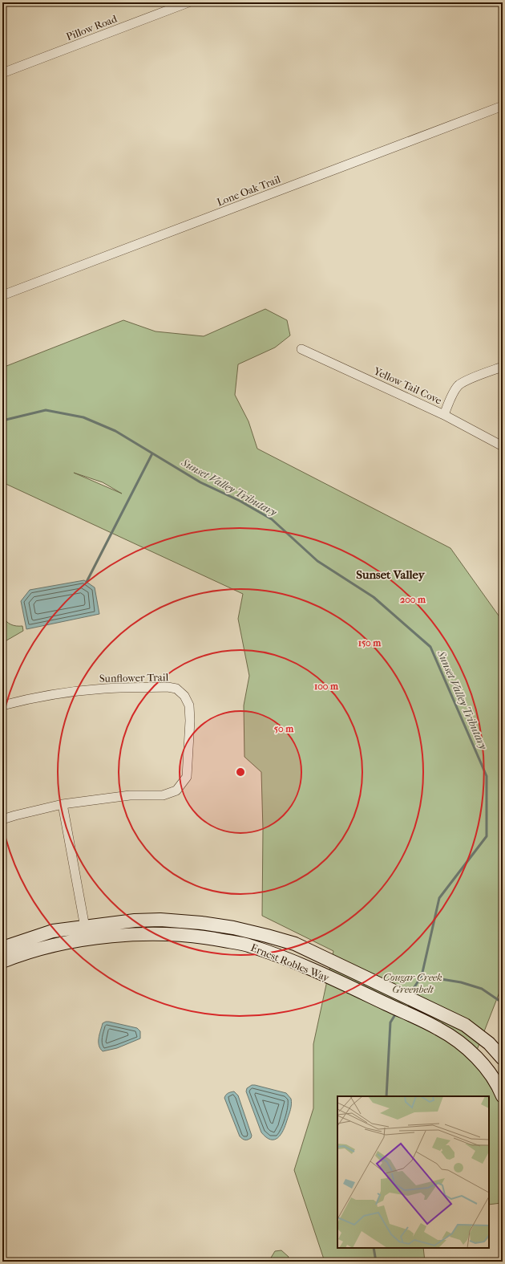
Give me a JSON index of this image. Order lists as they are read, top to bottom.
{
  "streets": {
    "street": [
      "Pillow Road",
      "Lone Oak Trail",
      "Yellow Tail Cove",
      "Sunflower Trail",
      "Ernest Robles Way"
    ]
  },
  "districts": ["Sunset Valley"],
  "water": ["Sunset Valley Tributary"],
  "parks": ["Cougar Creek Greenbelt"],
  "rings": [
    "200 m",
    "150 m",
    "100 m",
    "50 m"
  ]
}
